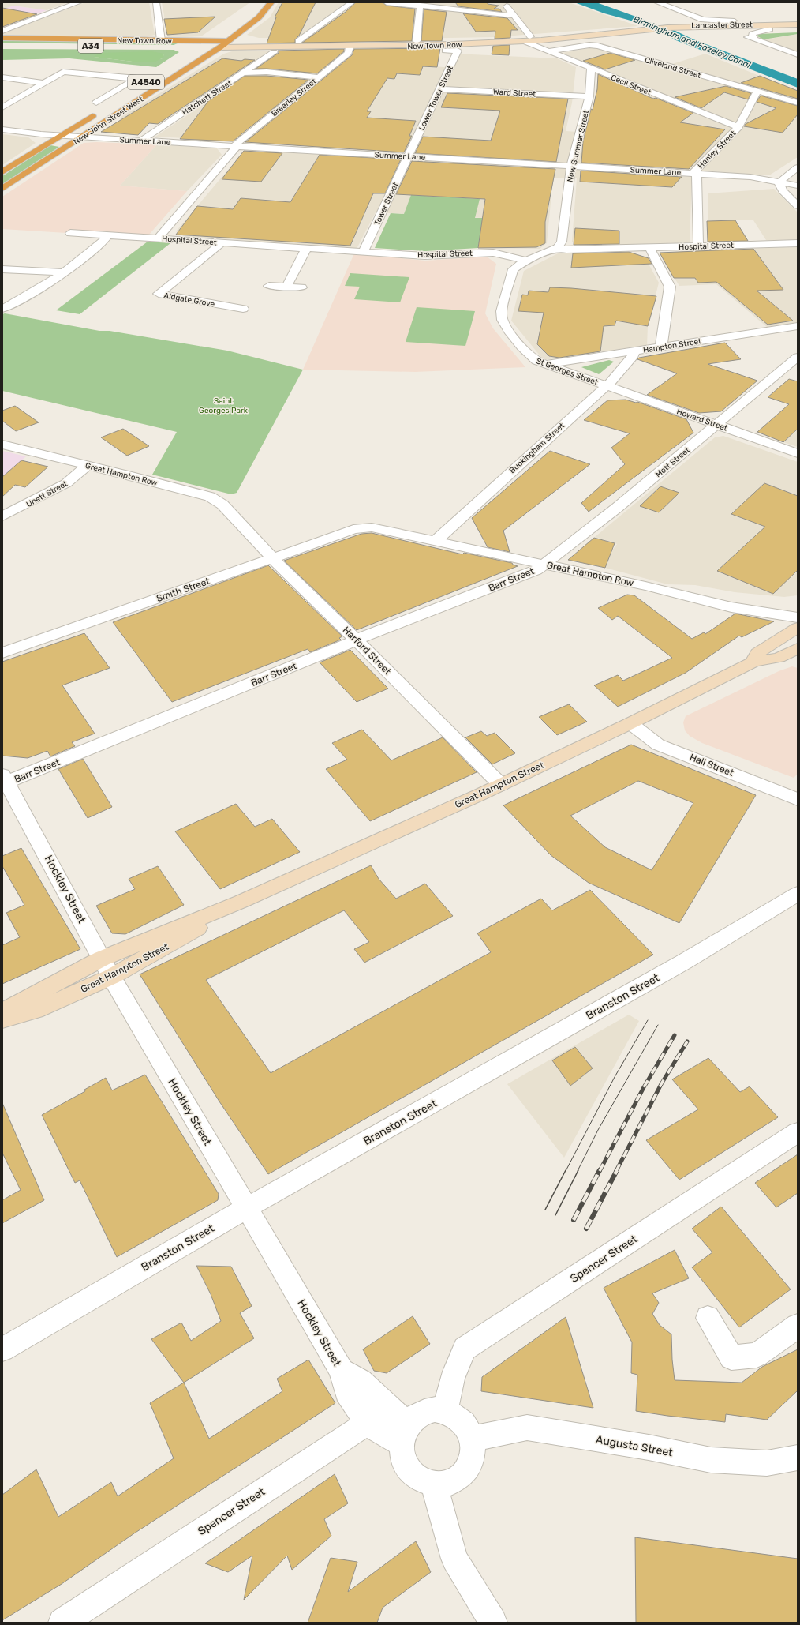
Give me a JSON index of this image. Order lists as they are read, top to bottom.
{
  "streets": {
    "highway": [
      "New Town Row",
      "A34",
      "A4540",
      "New John Street West"
    ],
    "main road": ["Lancaster Street", "Great Hampton Street"],
    "street": [
      "Cliveland Street",
      "Cecil Street",
      "Ward Street",
      "Hatchett Street",
      "Brearley Street",
      "Lower Tower Street",
      "Summer Lane",
      "New Summer Street",
      "Hanley Street",
      "Tower Street",
      "Hospital Street",
      "Aldgate Grove",
      "Hampton Street",
      "St Georges Street",
      "Howard Street",
      "Buckingham Street",
      "Mott Street",
      "Great Hampton Row",
      "Unett Street",
      "Barr Street",
      "Smith Street",
      "Harford Street",
      "Hall Street",
      "Hockley Street",
      "Branston Street",
      "Spencer Street",
      "Augusta Street"
    ]
  },
  "crossings": [
    ["Lancaster Street", "New Town Row"],
    ["New Town Row", "A34"],
    ["New Town Row", "A4540"],
    ["New Town Row", "Cecil Street"],
    ["New Town Row", "Brearley Street"],
    ["New Town Row", "New John Street West"],
    ["A34", "A4540"],
    ["A34", "New John Street West"],
    ["Cliveland Street", "Cecil Street"],
    ["Cliveland Street", "Hanley Street"],
    ["A4540", "New John Street West"],
    ["Cecil Street", "New Summer Street"],
    ["Cecil Street", "Hanley Street"],
    ["Ward Street", "Lower Tower Street"],
    ["Ward Street", "New Summer Street"],
    ["Hatchett Street", "Summer Lane"],
    ["Brearley Street", "Summer Lane"],
    ["Brearley Street", "Hospital Street"],
    ["Lower Tower Street", "Summer Lane"],
    ["Lower Tower Street", "Tower Street"],
    ["New John Street West", "Summer Lane"],
    ["Summer Lane", "New Summer Street"],
    ["Summer Lane", "Hanley Street"],
    ["Summer Lane", "Tower Street"],
    ["New Summer Street", "Hospital Street"],
    ["Tower Street", "Hospital Street"],
    ["Hospital Street", "Aldgate Grove"],
    ["Hospital Street", "St Georges Street"],
    ["Hampton Street", "St Georges Street"],
    ["Hampton Street", "Buckingham Street"],
    ["St Georges Street", "Howard Street"],
    ["St Georges Street", "Buckingham Street"],
    ["Howard Street", "Buckingham Street"],
    ["Howard Street", "Mott Street"],
    ["Buckingham Street", "Great Hampton Row"],
    ["Mott Street", "Great Hampton Row"],
    ["Mott Street", "Barr Street"],
    ["Great Hampton Row", "Unett Street"],
    ["Great Hampton Row", "Barr Street"],
    ["Great Hampton Row", "Smith Street"],
    ["Great Hampton Row", "Harford Street"],
    ["Barr Street", "Harford Street"],
    ["Barr Street", "Hockley Street"],
    ["Smith Street", "Harford Street"],
    ["Harford Street", "Great Hampton Street"],
    ["Hall Street", "Great Hampton Street"],
    ["Great Hampton Street", "Hockley Street"],
    ["Hockley Street", "Branston Street"],
    ["Hockley Street", "Spencer Street"],
    ["Hockley Street", "Augusta Street"],
    ["Spencer Street", "Augusta Street"]
  ],
  "water": ["Birmingham and Fazeley Canal"],
  "parks": ["Saint Georges Park"]
}
